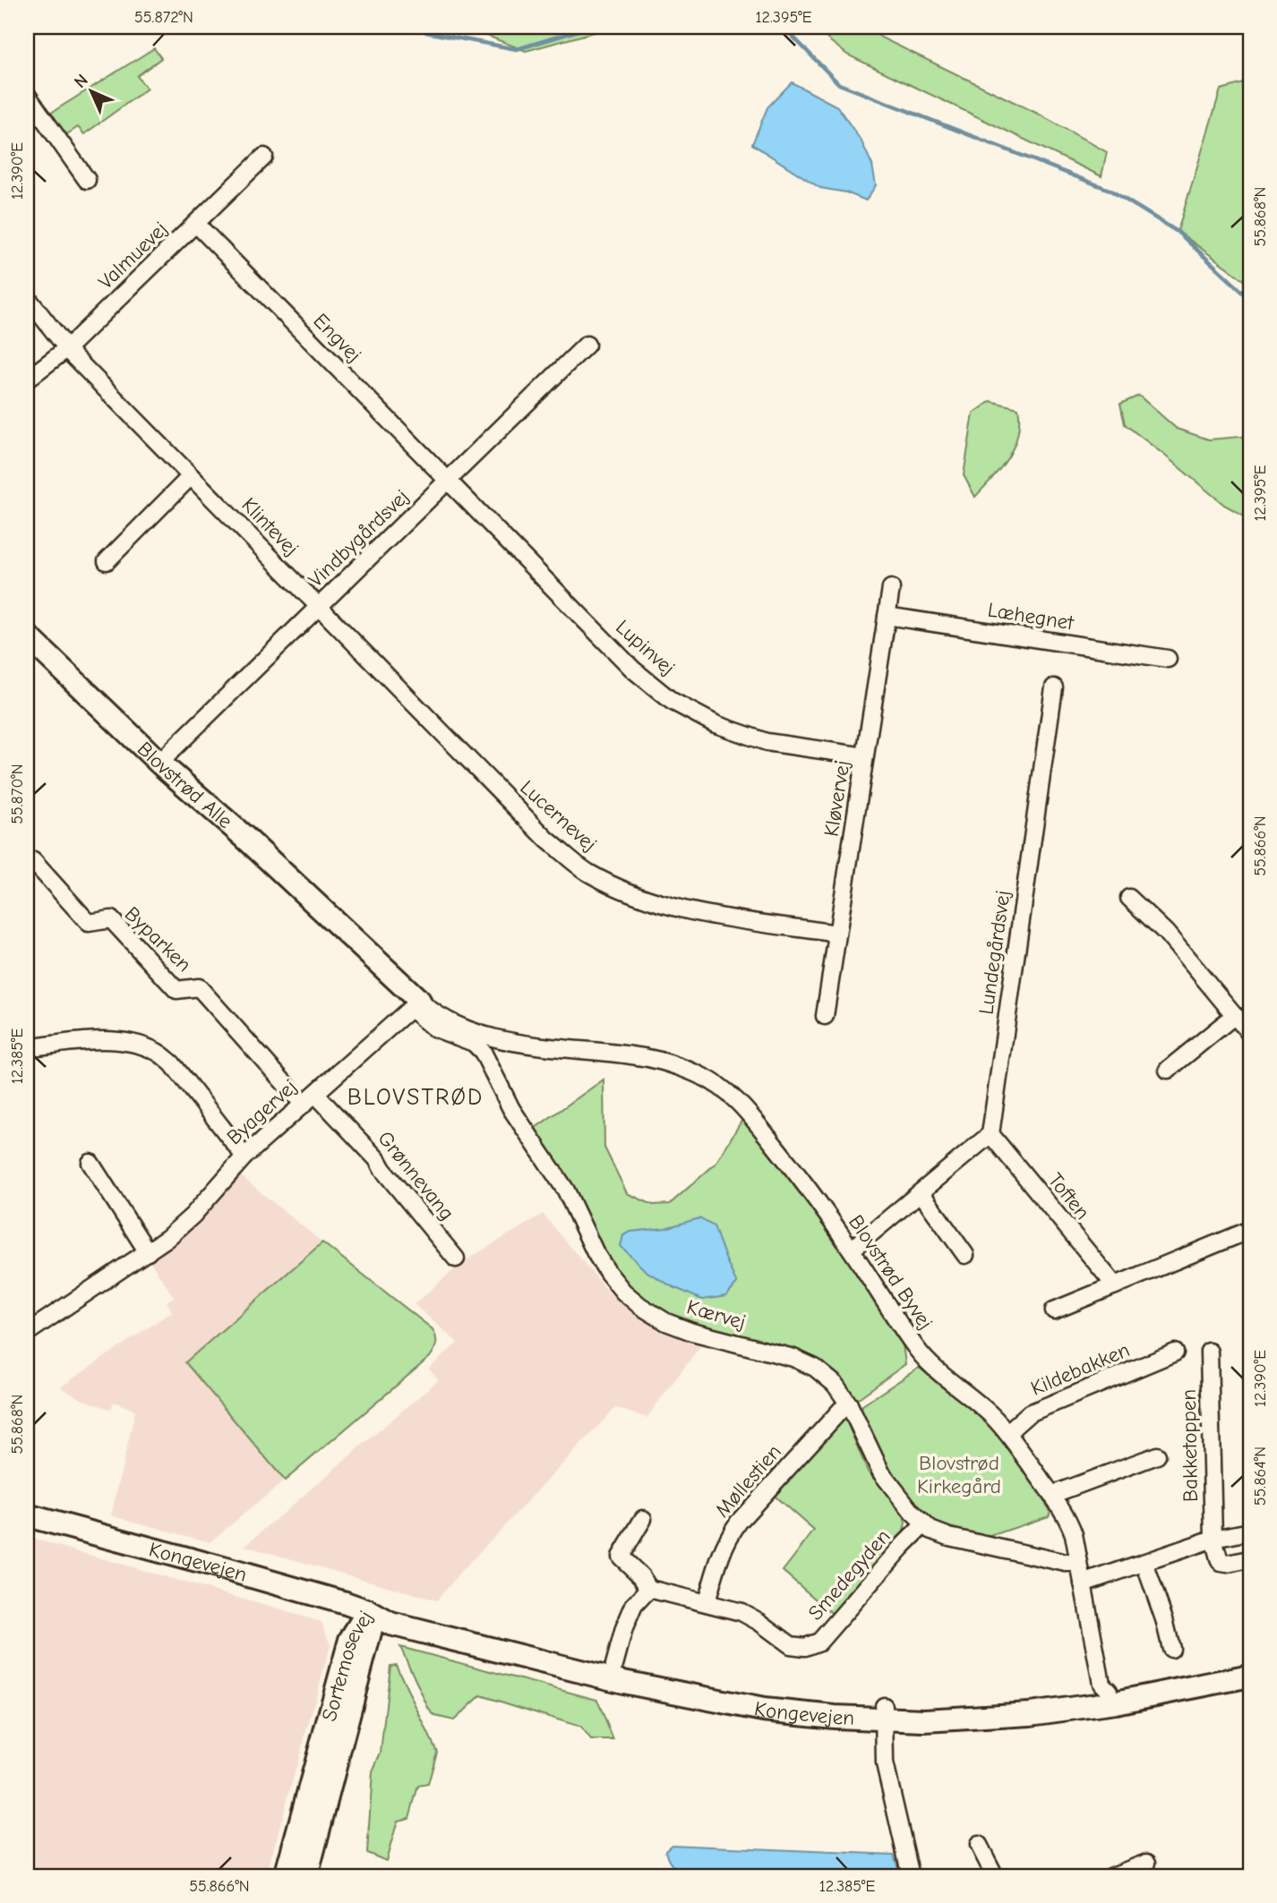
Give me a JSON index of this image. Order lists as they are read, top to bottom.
{
  "streets": {
    "main road": ["Blovstrød Alle", "Kongevejen", "Sortemosevej"],
    "street": [
      "Valmuevej",
      "Engvej",
      "Klintevej",
      "Vindbygårdsvej",
      "Læhegnet",
      "Lupinvej",
      "Kløvervej",
      "Lucernevej",
      "Byparken",
      "Lundegårdsvej",
      "Byagervej",
      "Grønnevang",
      "Toften",
      "Blovstrød Byvej",
      "Kærvej",
      "Kildebakken",
      "Bakketoppen",
      "Møllestien",
      "Smedegyden"
    ]
  },
  "crossings": [
    ["Valmuevej", "Engvej"],
    ["Valmuevej", "Klintevej"],
    ["Engvej", "Vindbygårdsvej"],
    ["Engvej", "Lupinvej"],
    ["Klintevej", "Vindbygårdsvej"],
    ["Klintevej", "Lucernevej"],
    ["Vindbygårdsvej", "Lupinvej"],
    ["Vindbygårdsvej", "Blovstrød Alle"],
    ["Vindbygårdsvej", "Lucernevej"],
    ["Læhegnet", "Kløvervej"],
    ["Lupinvej", "Kløvervej"],
    ["Blovstrød Alle", "Byagervej"],
    ["Blovstrød Alle", "Blovstrød Byvej"],
    ["Kløvervej", "Lucernevej"],
    ["Byparken", "Byagervej"],
    ["Byparken", "Grønnevang"],
    ["Lundegårdsvej", "Toften"],
    ["Byagervej", "Grønnevang"],
    ["Byagervej", "Blovstrød Byvej"],
    ["Blovstrød Byvej", "Kærvej"],
    ["Blovstrød Byvej", "Kildebakken"],
    ["Blovstrød Byvej", "Kongevejen"],
    ["Kærvej", "Møllestien"],
    ["Kærvej", "Smedegyden"],
    ["Møllestien", "Smedegyden"],
    ["Kongevejen", "Sortemosevej"]
  ],
  "districts": ["BLOVSTRØD"],
  "parks": ["Blovstrød Kirkegård"],
  "north": "top left",
  "coordinates": [
    "55.872°N",
    "12.395°E",
    "12.390°E",
    "55.868°N",
    "55.870°N",
    "55.866°N",
    "12.385°E",
    "55.864°N"
  ]
}
